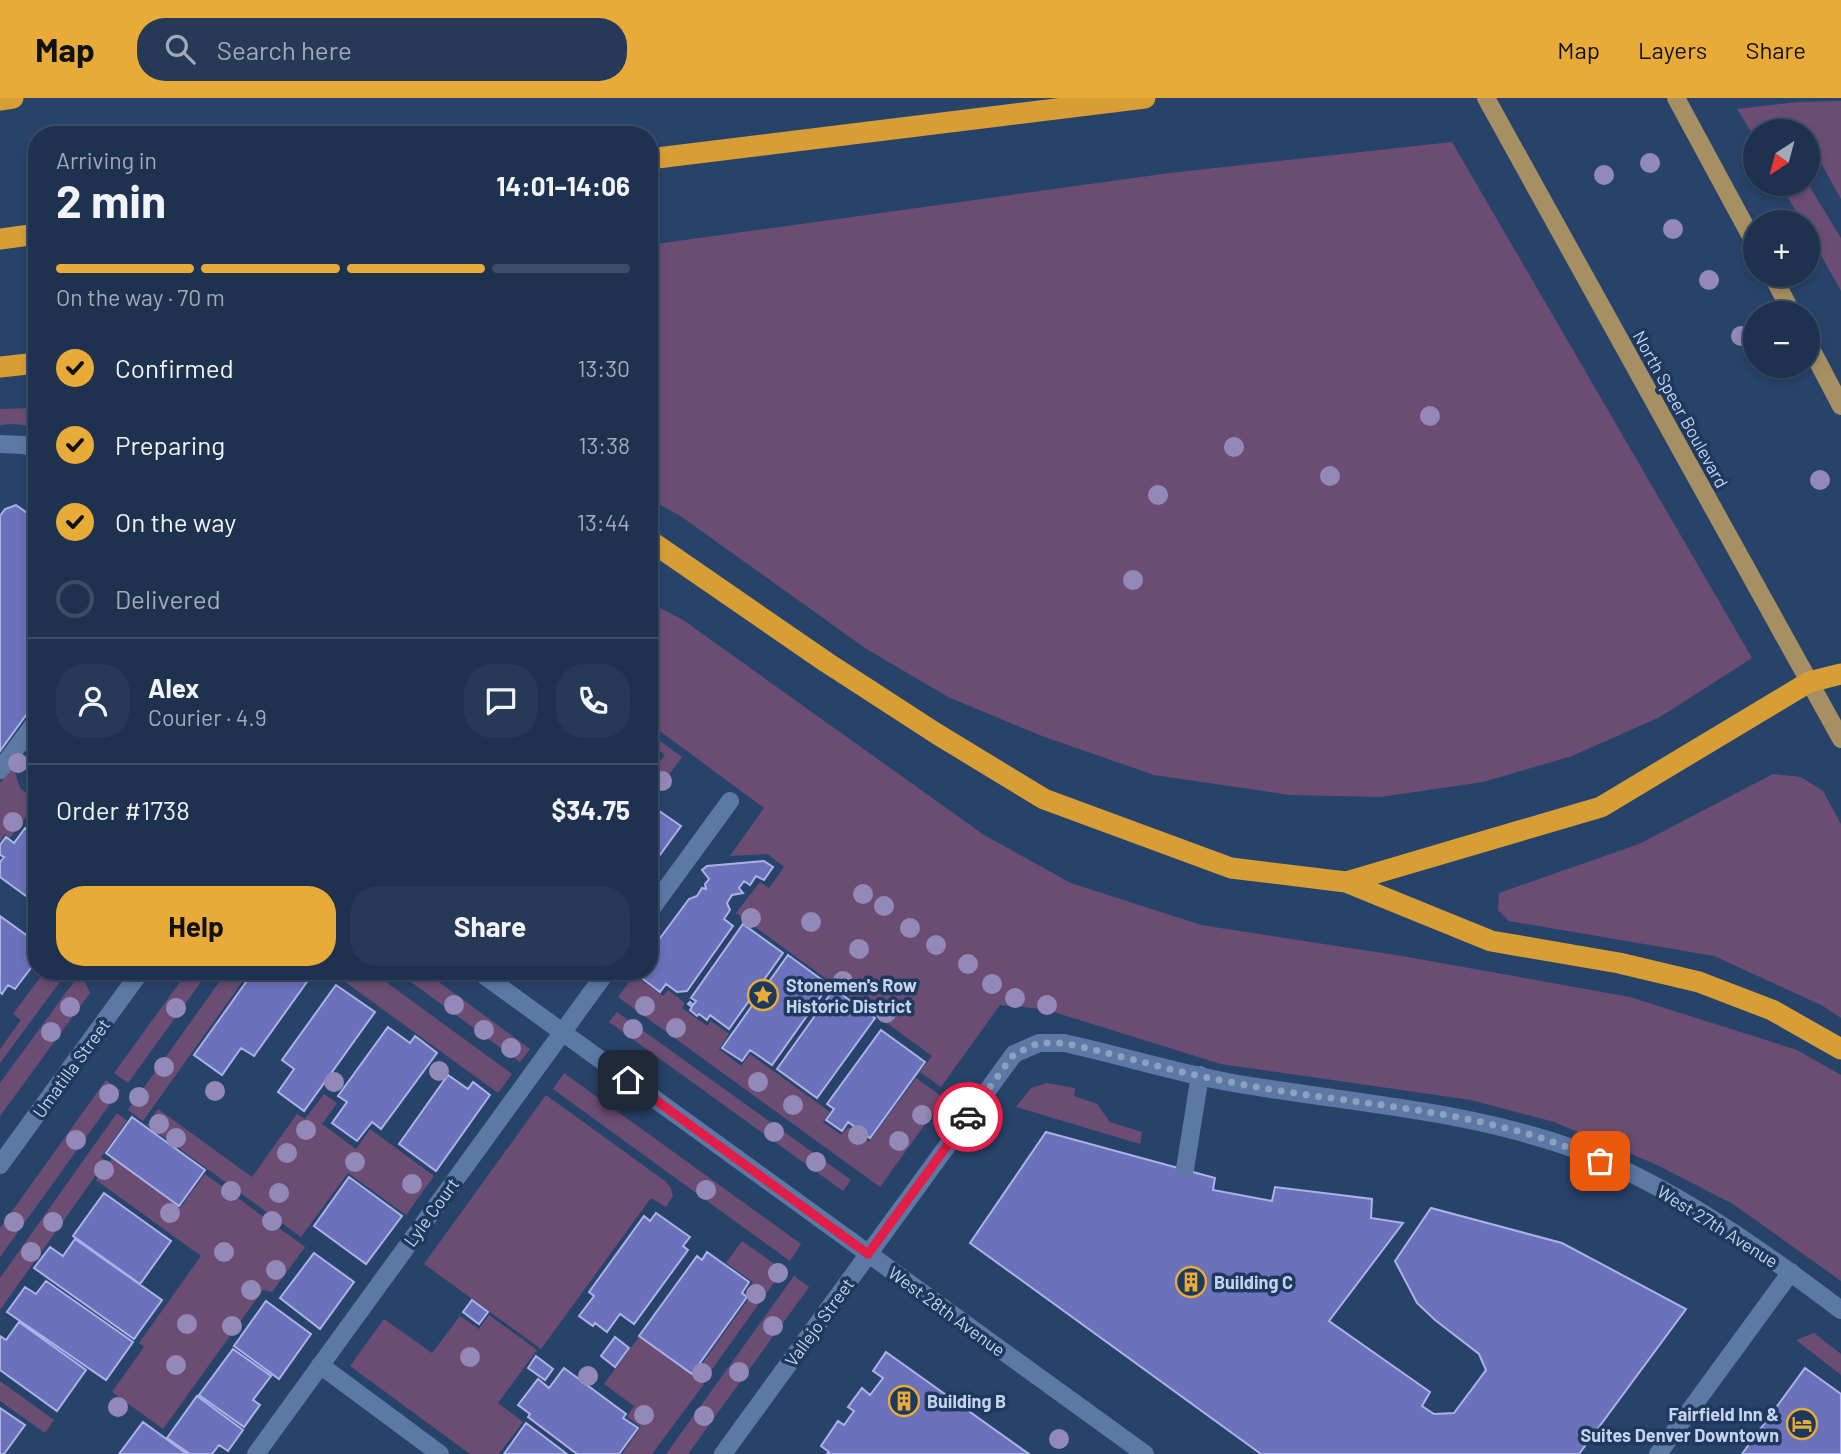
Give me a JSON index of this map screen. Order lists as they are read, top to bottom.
{
  "streets": {
    "main road": ["North Speer Boulevard"],
    "street": [
      "Umatilla Street",
      "Lyle Court",
      "West 27th Avenue",
      "West 28th Avenue",
      "Vallejo Street"
    ]
  },
  "crossings": [
    ["Lyle Court", "West 28th Avenue"],
    ["West 27th Avenue", "Vallejo Street"],
    ["West 28th Avenue", "Vallejo Street"]
  ],
  "places": {
    "place": ["Stonemen's Row Historic District"],
    "building": ["Building C", "Building B"],
    "hotel": ["Fairfield Inn & Suites Denver Downtown"]
  },
  "north": "bottom left",
  "page": {
    "header": "Map",
    "search": "Search here",
    "nav": ["Map", "Layers", "Share"],
    "map_buttons": ["+", "−"],
    "heading": ["2 min", "Arriving in", "14:01–14:06"],
    "panel": [
      "Alex",
      "Courier · 4.9",
      "Order #1738",
      "$34.75"
    ],
    "bar": "On the way · 70 m",
    "list": [
      ["Confirmed", "13:30"],
      ["Preparing", "13:38"],
      ["On the way", "13:44"],
      "Delivered"
    ],
    "buttons": ["Help", "Share"]
  }
}
